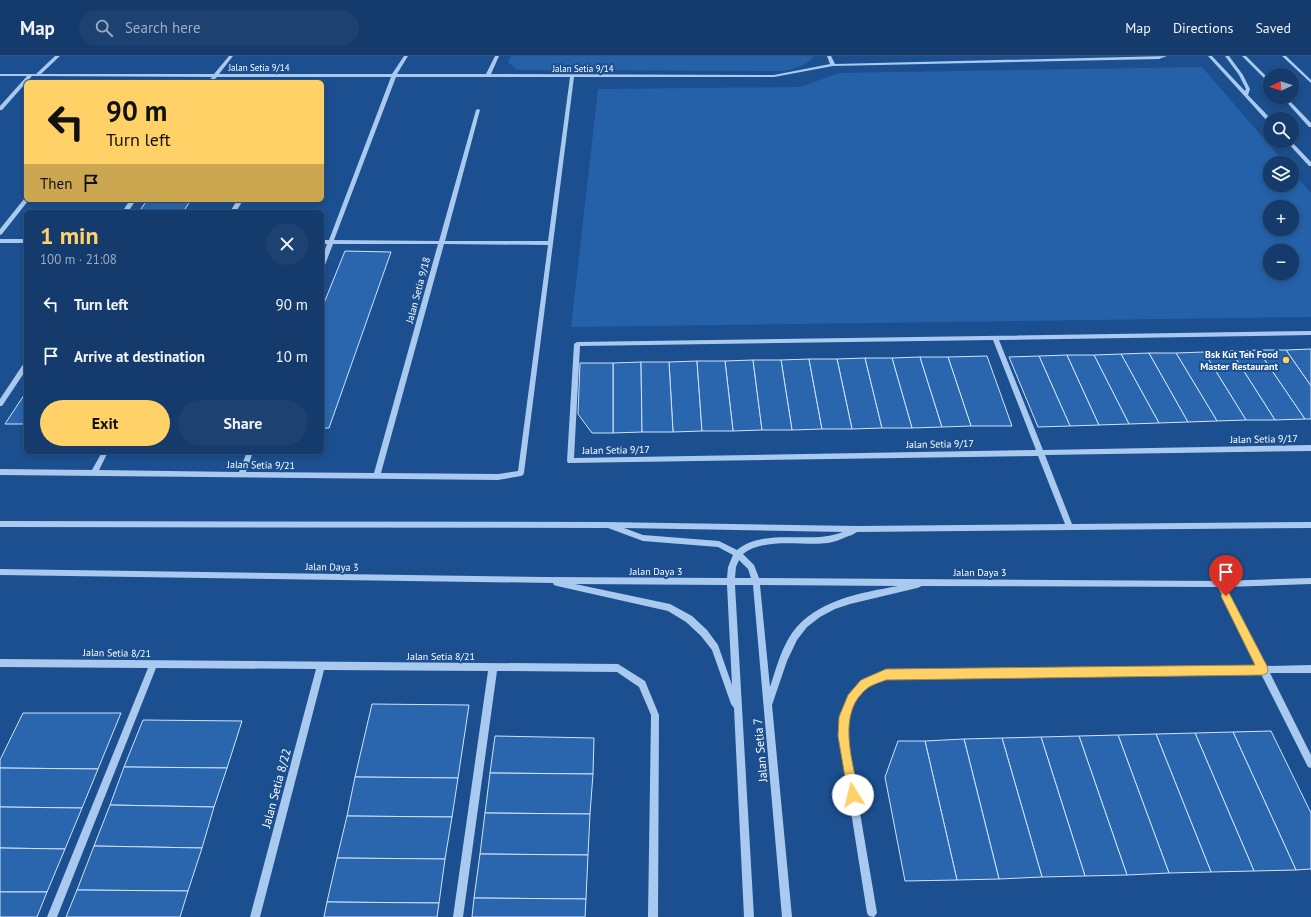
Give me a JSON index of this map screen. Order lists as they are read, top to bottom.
{
  "streets": {
    "street": [
      "Jalan Setia 9/14",
      "Jalan Setia 9/18",
      "Jalan Setia 9/17",
      "Jalan Setia 9/21",
      "Jalan Daya 3",
      "Jalan Setia 8/21",
      "Jalan Setia 7",
      "Jalan Setia 8/22"
    ]
  },
  "crossings": [
    ["Jalan Setia 9/18", "Jalan Setia 9/21"],
    ["Jalan Daya 3", "Jalan Setia 7"],
    ["Jalan Setia 8/21", "Jalan Setia 8/22"]
  ],
  "places": ["Bsk Kut Teh Food Master Restaurant"],
  "north": "left",
  "page": {
    "header": "Map",
    "search": "Search here",
    "nav": ["Map", "Directions", "Saved"],
    "map_buttons": ["+", "−"],
    "turn": ["90 m", "Turn left"],
    "then": "Then",
    "heading": ["1 min", "100 m · 21:08"],
    "list": [
      {
        "name": "Turn left",
        "value": "90 m"
      },
      {
        "name": "Arrive at destination",
        "value": "10 m"
      }
    ],
    "buttons": ["Exit", "Share"]
  }
}
